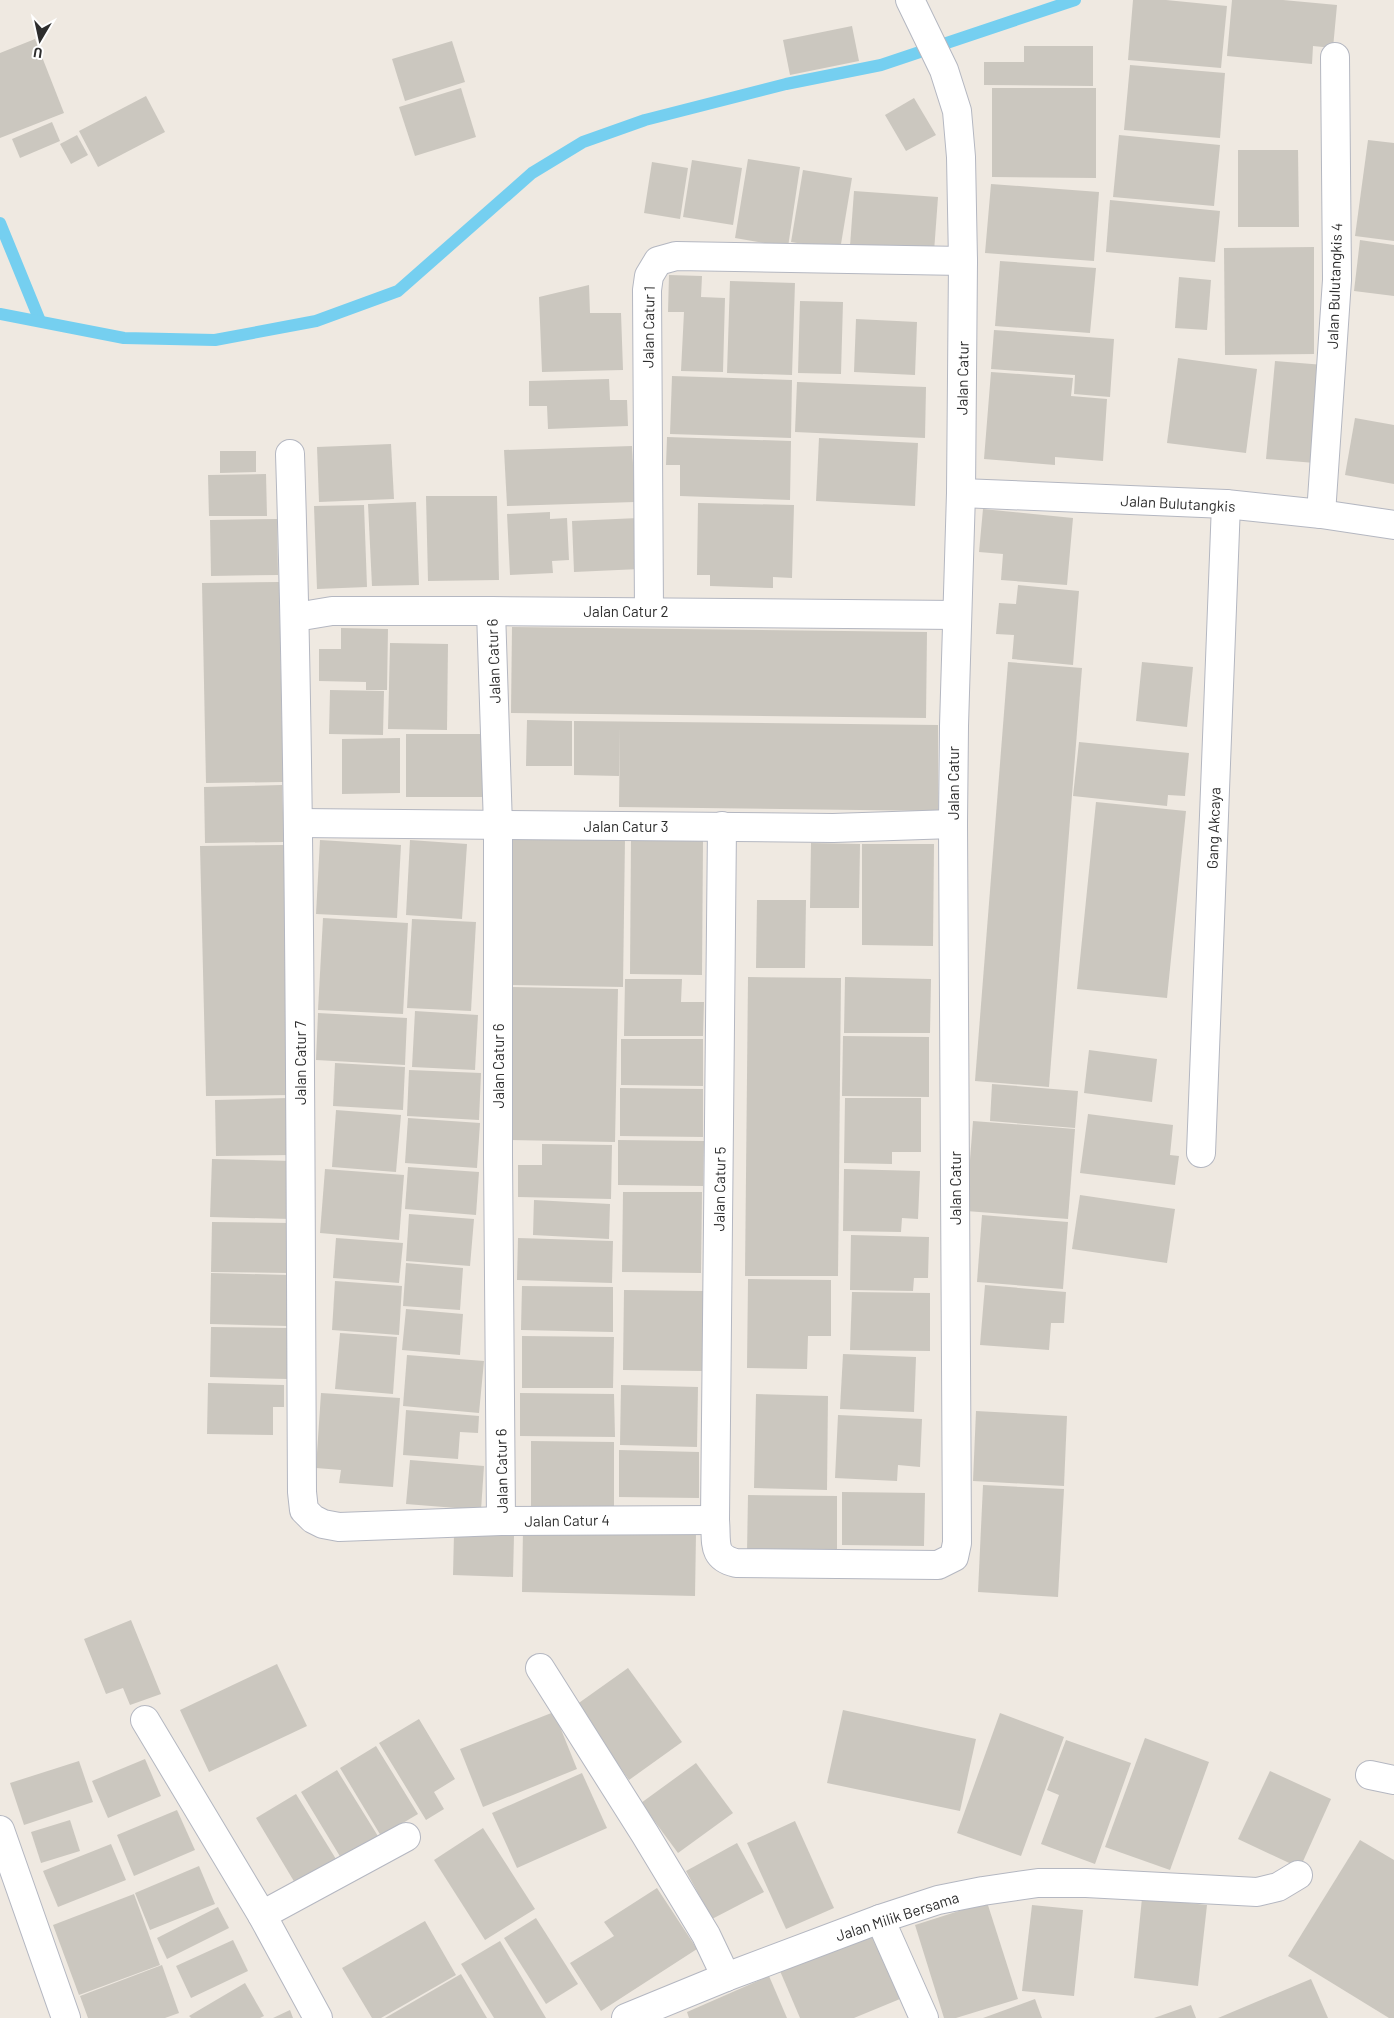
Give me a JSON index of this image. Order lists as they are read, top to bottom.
{
  "streets": {
    "street": [
      "Jalan Bulutangkis 4",
      "Jalan Catur 1",
      "Jalan Catur",
      "Jalan Bulutangkis",
      "Jalan Catur 2",
      "Jalan Catur 6",
      "Jalan Catur 3",
      "Gang Akcaya",
      "Jalan Catur 7",
      "Jalan Catur 5",
      "Jalan Catur 4",
      "Jalan Milik Bersama"
    ]
  },
  "crossings": [
    ["Jalan Bulutangkis 4", "Jalan Bulutangkis"],
    ["Jalan Catur 1", "Jalan Catur"],
    ["Jalan Catur 1", "Jalan Catur 2"],
    ["Jalan Catur", "Jalan Bulutangkis"],
    ["Jalan Catur", "Jalan Catur 2"],
    ["Jalan Catur", "Jalan Catur 3"],
    ["Jalan Catur", "Jalan Catur 5"],
    ["Jalan Bulutangkis", "Gang Akcaya"],
    ["Jalan Catur 2", "Jalan Catur 6"],
    ["Jalan Catur 2", "Jalan Catur 7"],
    ["Jalan Catur 6", "Jalan Catur 3"],
    ["Jalan Catur 6", "Jalan Catur 4"],
    ["Jalan Catur 3", "Jalan Catur 7"],
    ["Jalan Catur 3", "Jalan Catur 5"],
    ["Jalan Catur 7", "Jalan Catur 4"],
    ["Jalan Catur 5", "Jalan Catur 4"]
  ],
  "north": "bottom"
}
